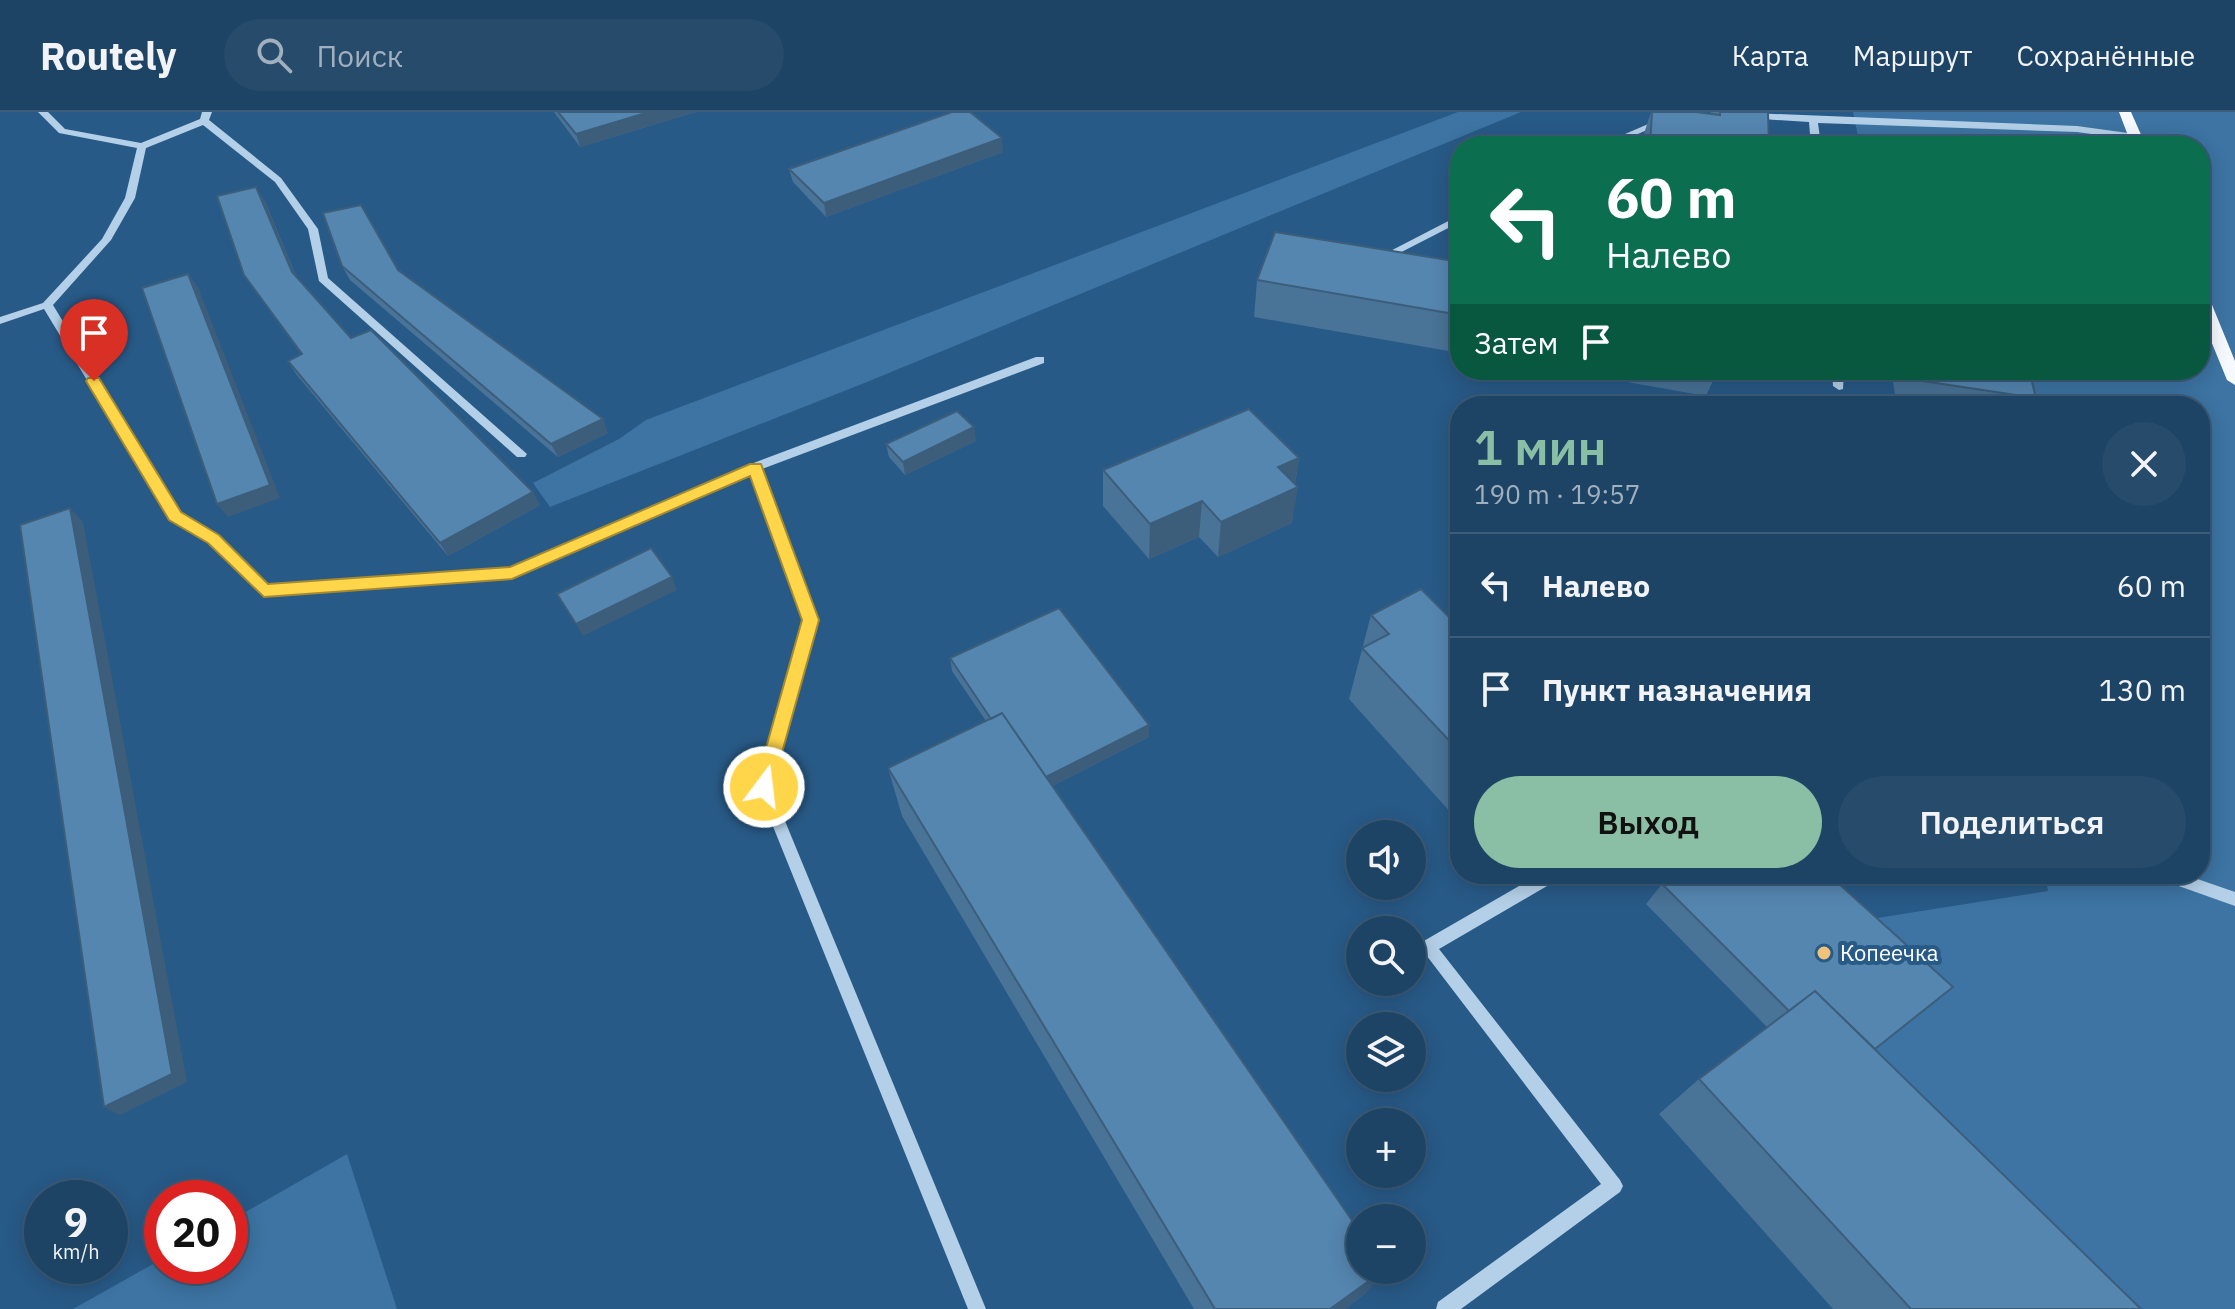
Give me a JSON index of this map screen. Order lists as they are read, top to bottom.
{
  "places": ["Копеечка"],
  "page": {
    "header": "Routely",
    "search": "Поиск",
    "nav": ["Карта", "Маршрут", "Сохранённые"],
    "turn": ["60 m", "Налево"],
    "then": "Затем",
    "heading": ["1 мин", "190 m · 19:57"],
    "list": [
      {
        "name": "Налево",
        "value": "60 m"
      },
      {
        "name": "Пункт назначения",
        "value": "130 m"
      }
    ],
    "buttons": ["Выход", "Поделиться"],
    "map_buttons": ["+", "−"],
    "speed": "9 km/h",
    "limit": "20"
  }
}
